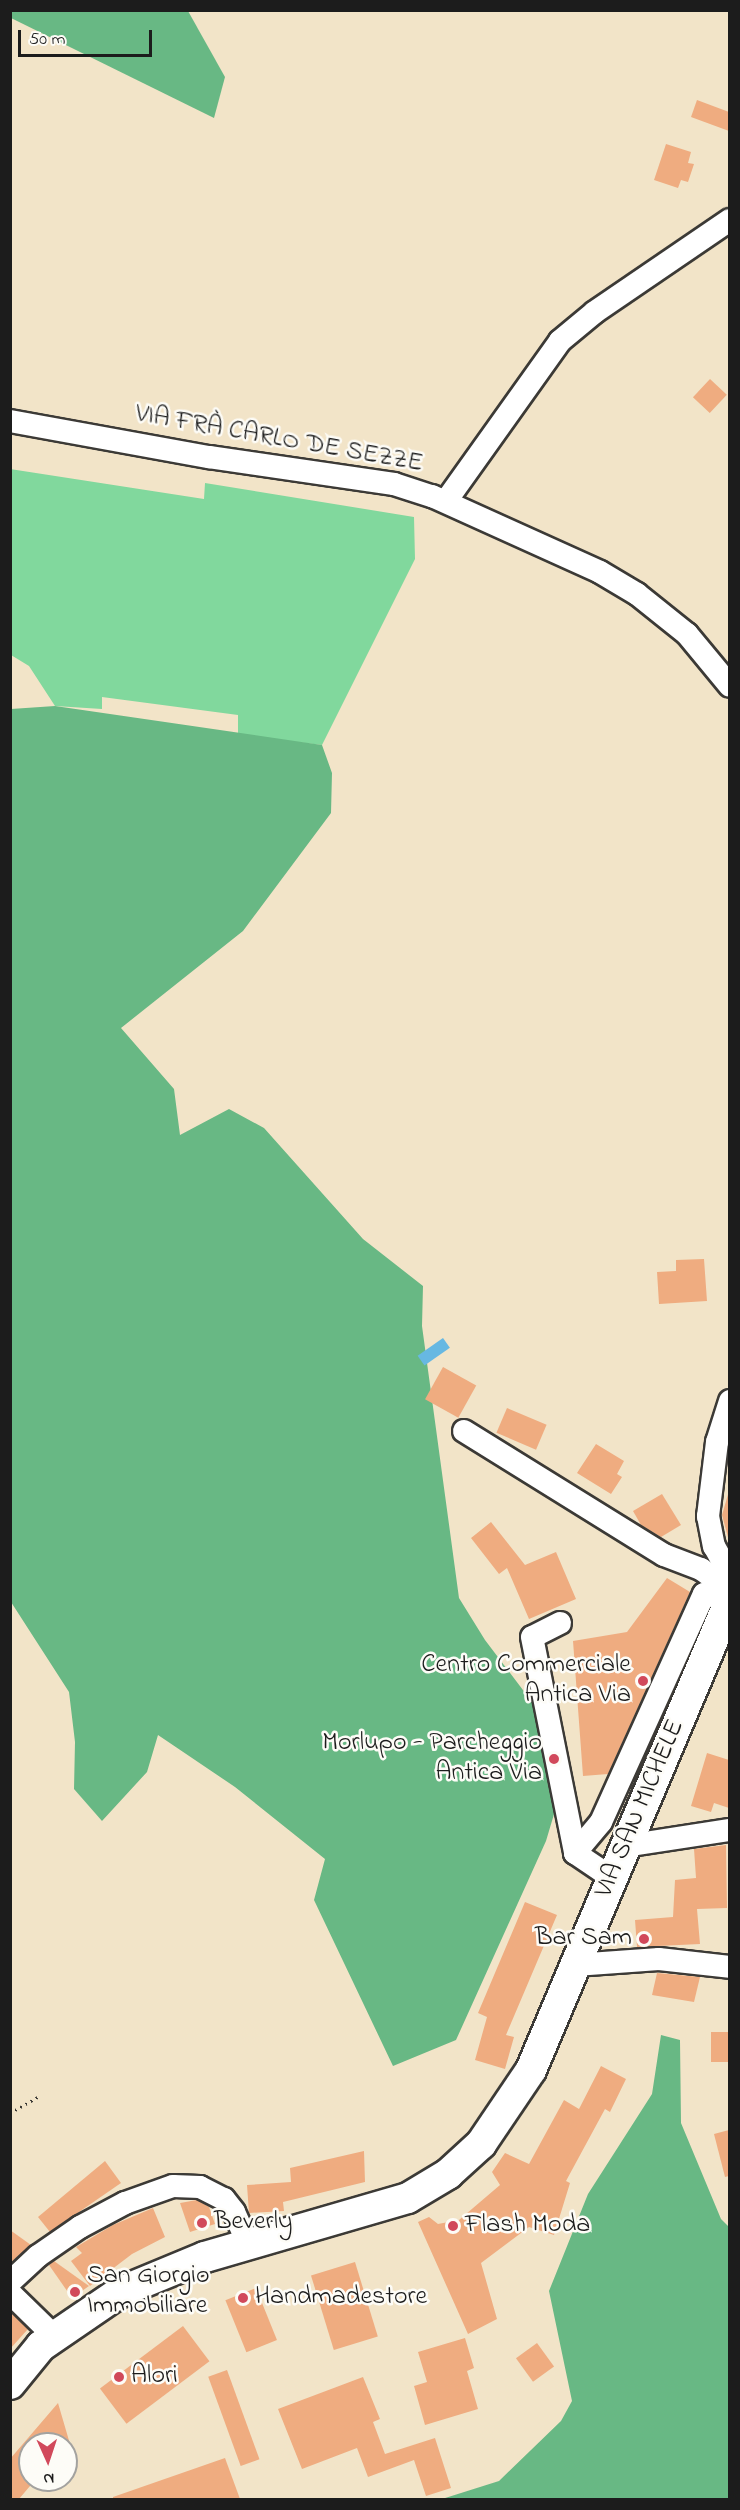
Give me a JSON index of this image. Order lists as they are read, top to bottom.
{
  "streets": {
    "main road": ["VIA SAN MICHELE"],
    "street": ["VIA FRÀ CARLO DE SEZZE"]
  },
  "places": [
    "Centro Commerciale Antica Via",
    "Morlupo - Parcheggio Antica Via",
    "Bar Sam",
    "Beverly",
    "Flash Moda",
    "San Giorgio Immobiliare",
    "Handmadestore",
    "Alori"
  ],
  "scale_bar": "50 m",
  "north": "bottom"
}
